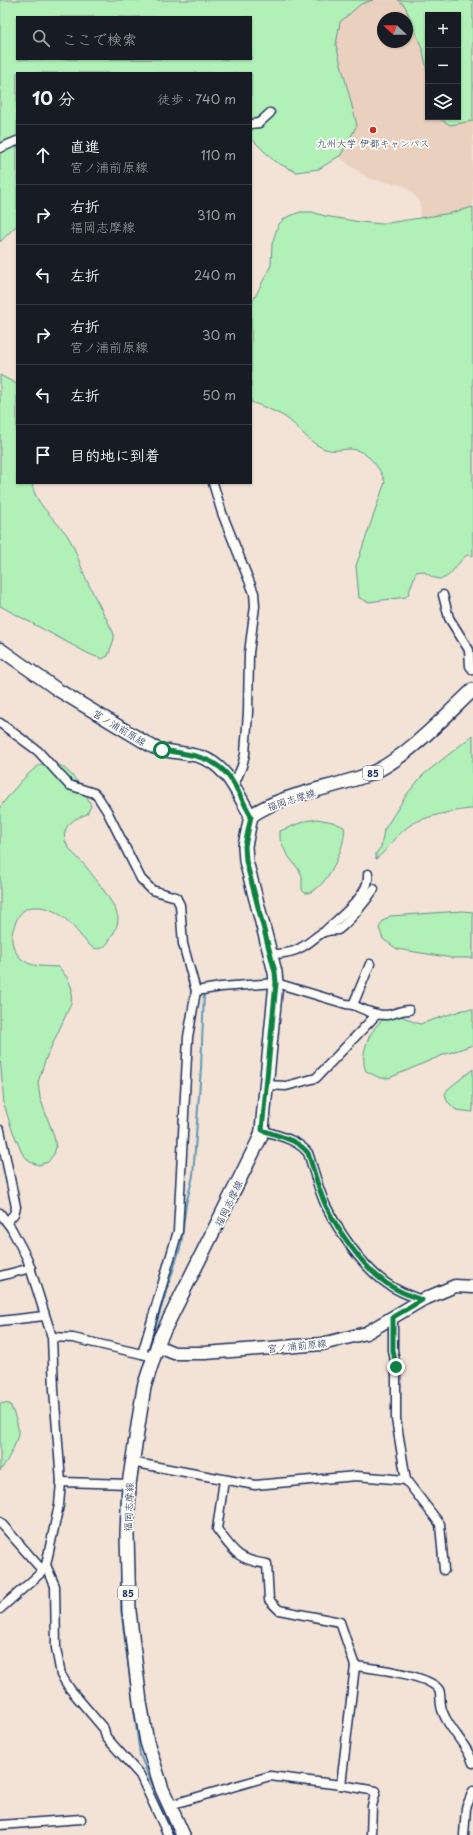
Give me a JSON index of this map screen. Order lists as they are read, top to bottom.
{
  "streets": {
    "main road": ["宮ノ浦前原線", "85", "福岡志摩線"]
  },
  "crossings": [
    ["宮ノ浦前原線", "福岡志摩線"]
  ],
  "places": ["九州大学 伊都キャンパス"],
  "north": "left",
  "page": {
    "map_buttons": ["+", "−"],
    "search": "ここで検索",
    "heading": ["10 分", "徒歩 · 740 m"],
    "list": [
      ["直進", "宮ノ浦前原線", "110 m"],
      ["右折", "福岡志摩線", "310 m"],
      ["左折", "240 m"],
      ["右折", "宮ノ浦前原線", "30 m"],
      ["左折", "50 m"],
      "目的地に到着"
    ]
  }
}
